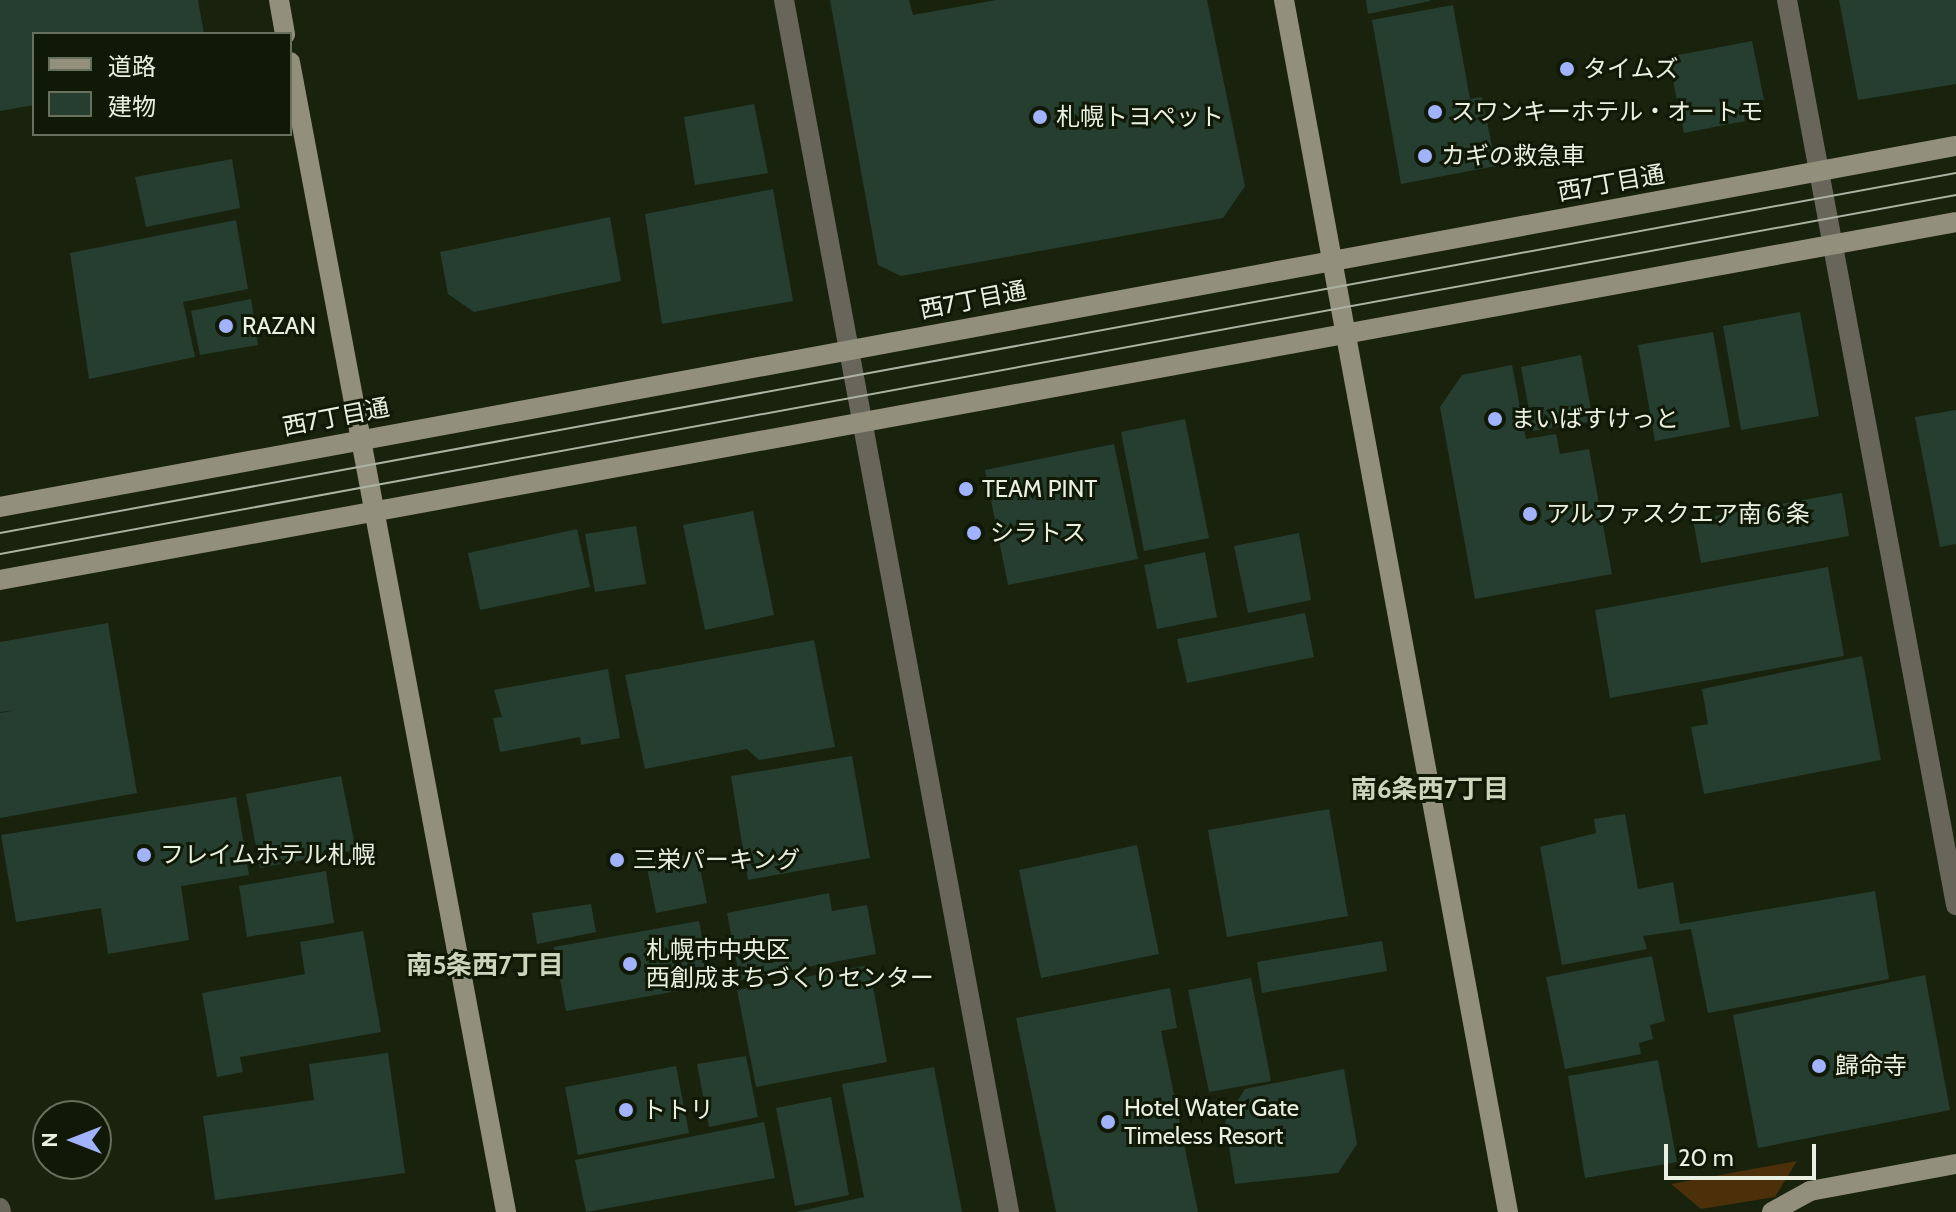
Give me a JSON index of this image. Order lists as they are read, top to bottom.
{
  "streets": {
    "street": ["西7丁目通"]
  },
  "districts": ["南6条西7丁目", "南5条西7丁目"],
  "places": [
    "タイムズ",
    "スワンキーホテル・オートモ",
    "札幌トヨペット",
    "カギの救急車",
    "RAZAN",
    "まいばすけっと",
    "TEAM PINT",
    "アルファスクエア南６条",
    "シラトス",
    "フレイムホテル札幌",
    "三栄パーキング",
    "札幌市中央区 西創成まちづくりセンター",
    "歸命寺",
    "トトリ",
    "Hotel Water Gate Timeless Resort"
  ],
  "legend": ["道路", "建物"],
  "scale_bar": "20 m",
  "north": "left"
}
